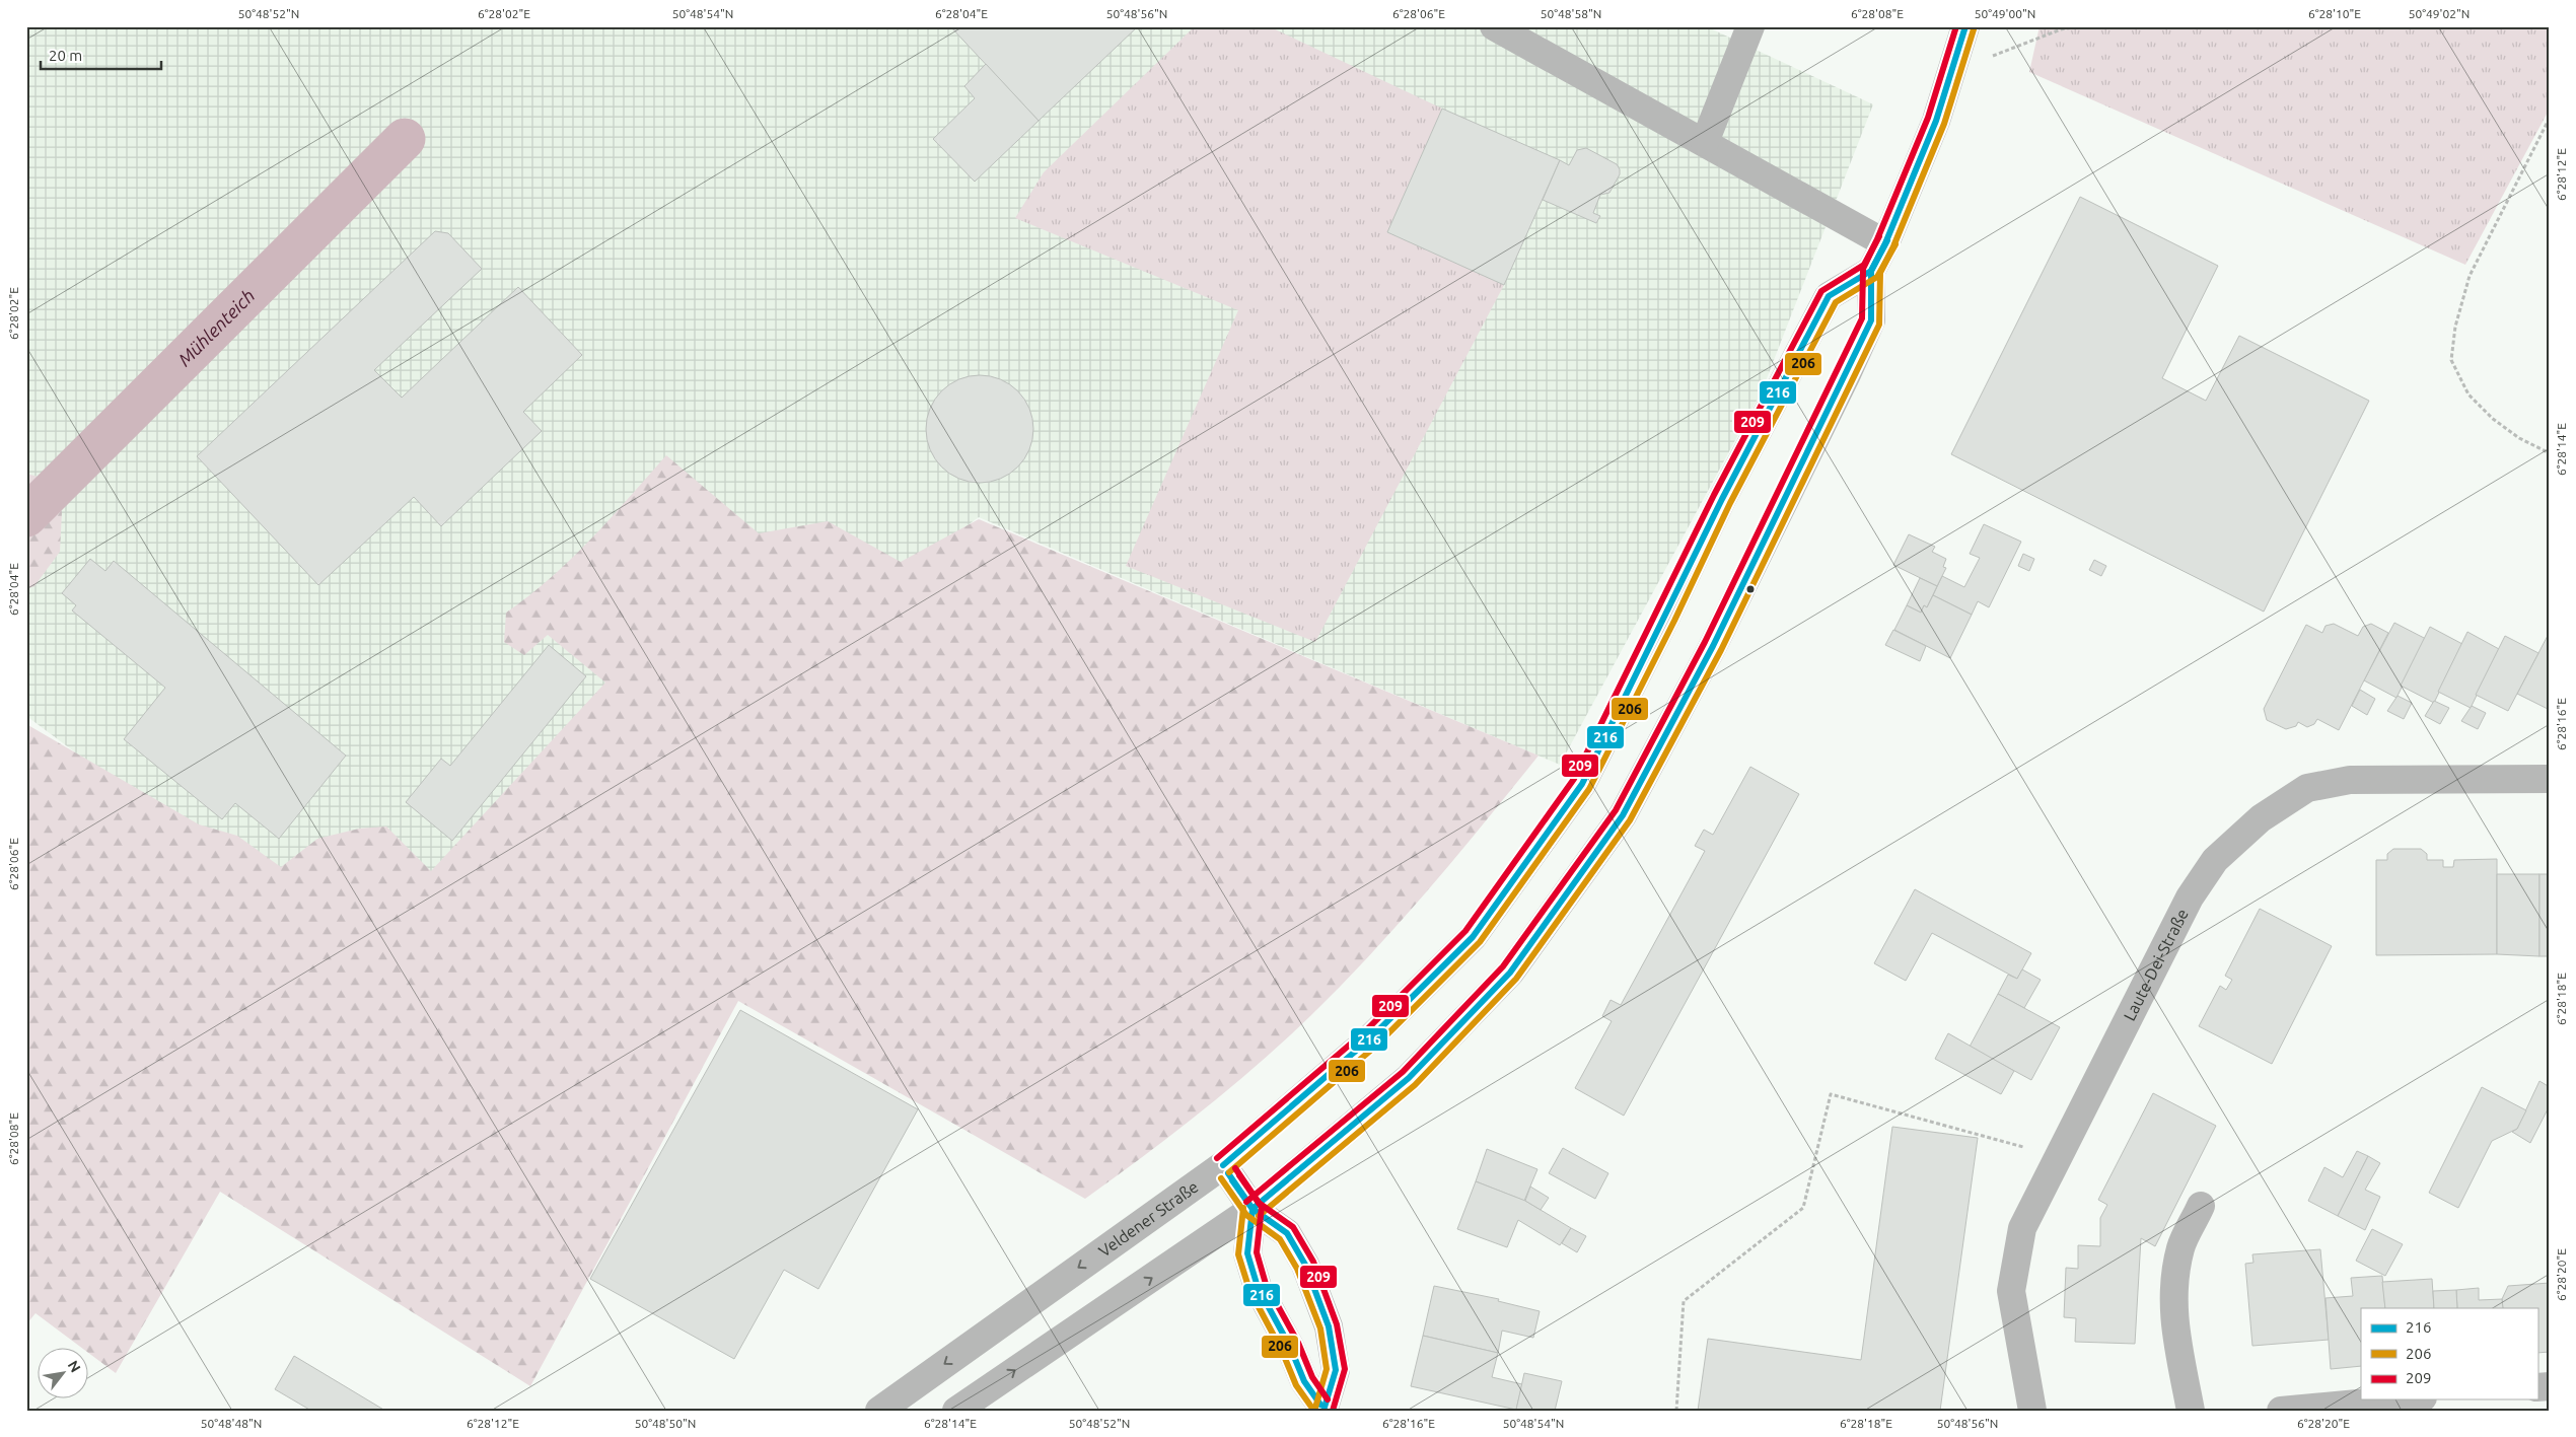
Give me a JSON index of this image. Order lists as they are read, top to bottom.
{
  "streets": {
    "street": ["Laute-Dei-Straße", "Veldener Straße"]
  },
  "water": ["Mühlenteich"],
  "lines": ["transit line 216", "transit line 209", "transit line 206"],
  "legend": ["216", "206", "209"],
  "scale_bar": "20 m",
  "north": "top right",
  "coordinates": [
    "50°48'52\"N",
    "6°28'02\"E",
    "50°48'54\"N",
    "6°28'04\"E",
    "50°48'56\"N",
    "6°28'06\"E",
    "50°48'58\"N",
    "6°28'08\"E",
    "50°49'00\"N",
    "6°28'10\"E",
    "50°49'02\"N",
    "6°28'12\"E",
    "6°28'14\"E",
    "6°28'16\"E",
    "6°28'18\"E",
    "6°28'20\"E",
    "50°48'48\"N",
    "50°48'50\"N"
  ]
}
